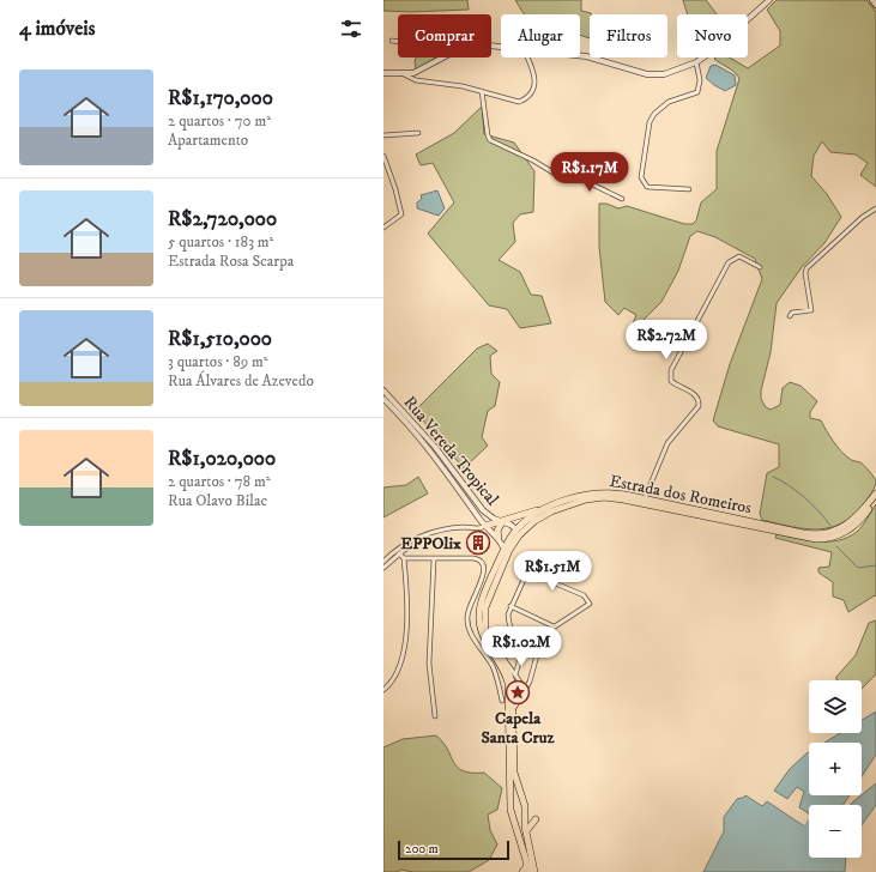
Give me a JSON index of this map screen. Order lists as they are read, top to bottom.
{
  "streets": {
    "main road": ["Estrada dos Romeiros"],
    "street": ["Rua Vereda Tropical"]
  },
  "crossings": [
    ["Rua Vereda Tropical", "Estrada dos Romeiros"]
  ],
  "places": {
    "building": ["EPPOlix"],
    "place": ["Capela Santa Cruz"]
  },
  "scale_bar": "200 m",
  "page": {
    "heading": "4 imóveis",
    "chip": [
      "Comprar",
      "Alugar",
      "Filtros",
      "Novo"
    ],
    "list": [
      {
        "name": "R$1,170,000",
        "note": "2 quartos · 70 m² · Apartamento"
      },
      {
        "name": "R$2,720,000",
        "note": "5 quartos · 183 m² · Estrada Rosa Scarpa"
      },
      {
        "name": "R$1,510,000",
        "note": "3 quartos · 89 m² · Rua Álvares de Azevedo"
      },
      {
        "name": "R$1,020,000",
        "note": "2 quartos · 78 m² · Rua Olavo Bilac"
      }
    ],
    "price": [
      "R$1.17M",
      "R$2.72M",
      "R$1.51M",
      "R$1.02M"
    ],
    "map_buttons": ["+", "−"],
    "scale": "200 m"
  }
}
